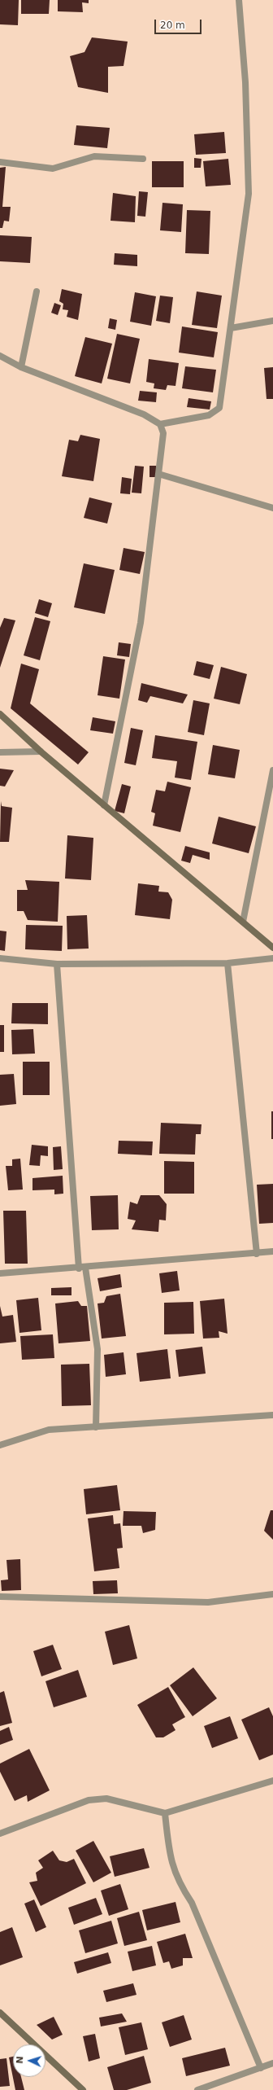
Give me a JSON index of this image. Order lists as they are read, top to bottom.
{
  "scale_bar": "20 m",
  "north": "left"
}
